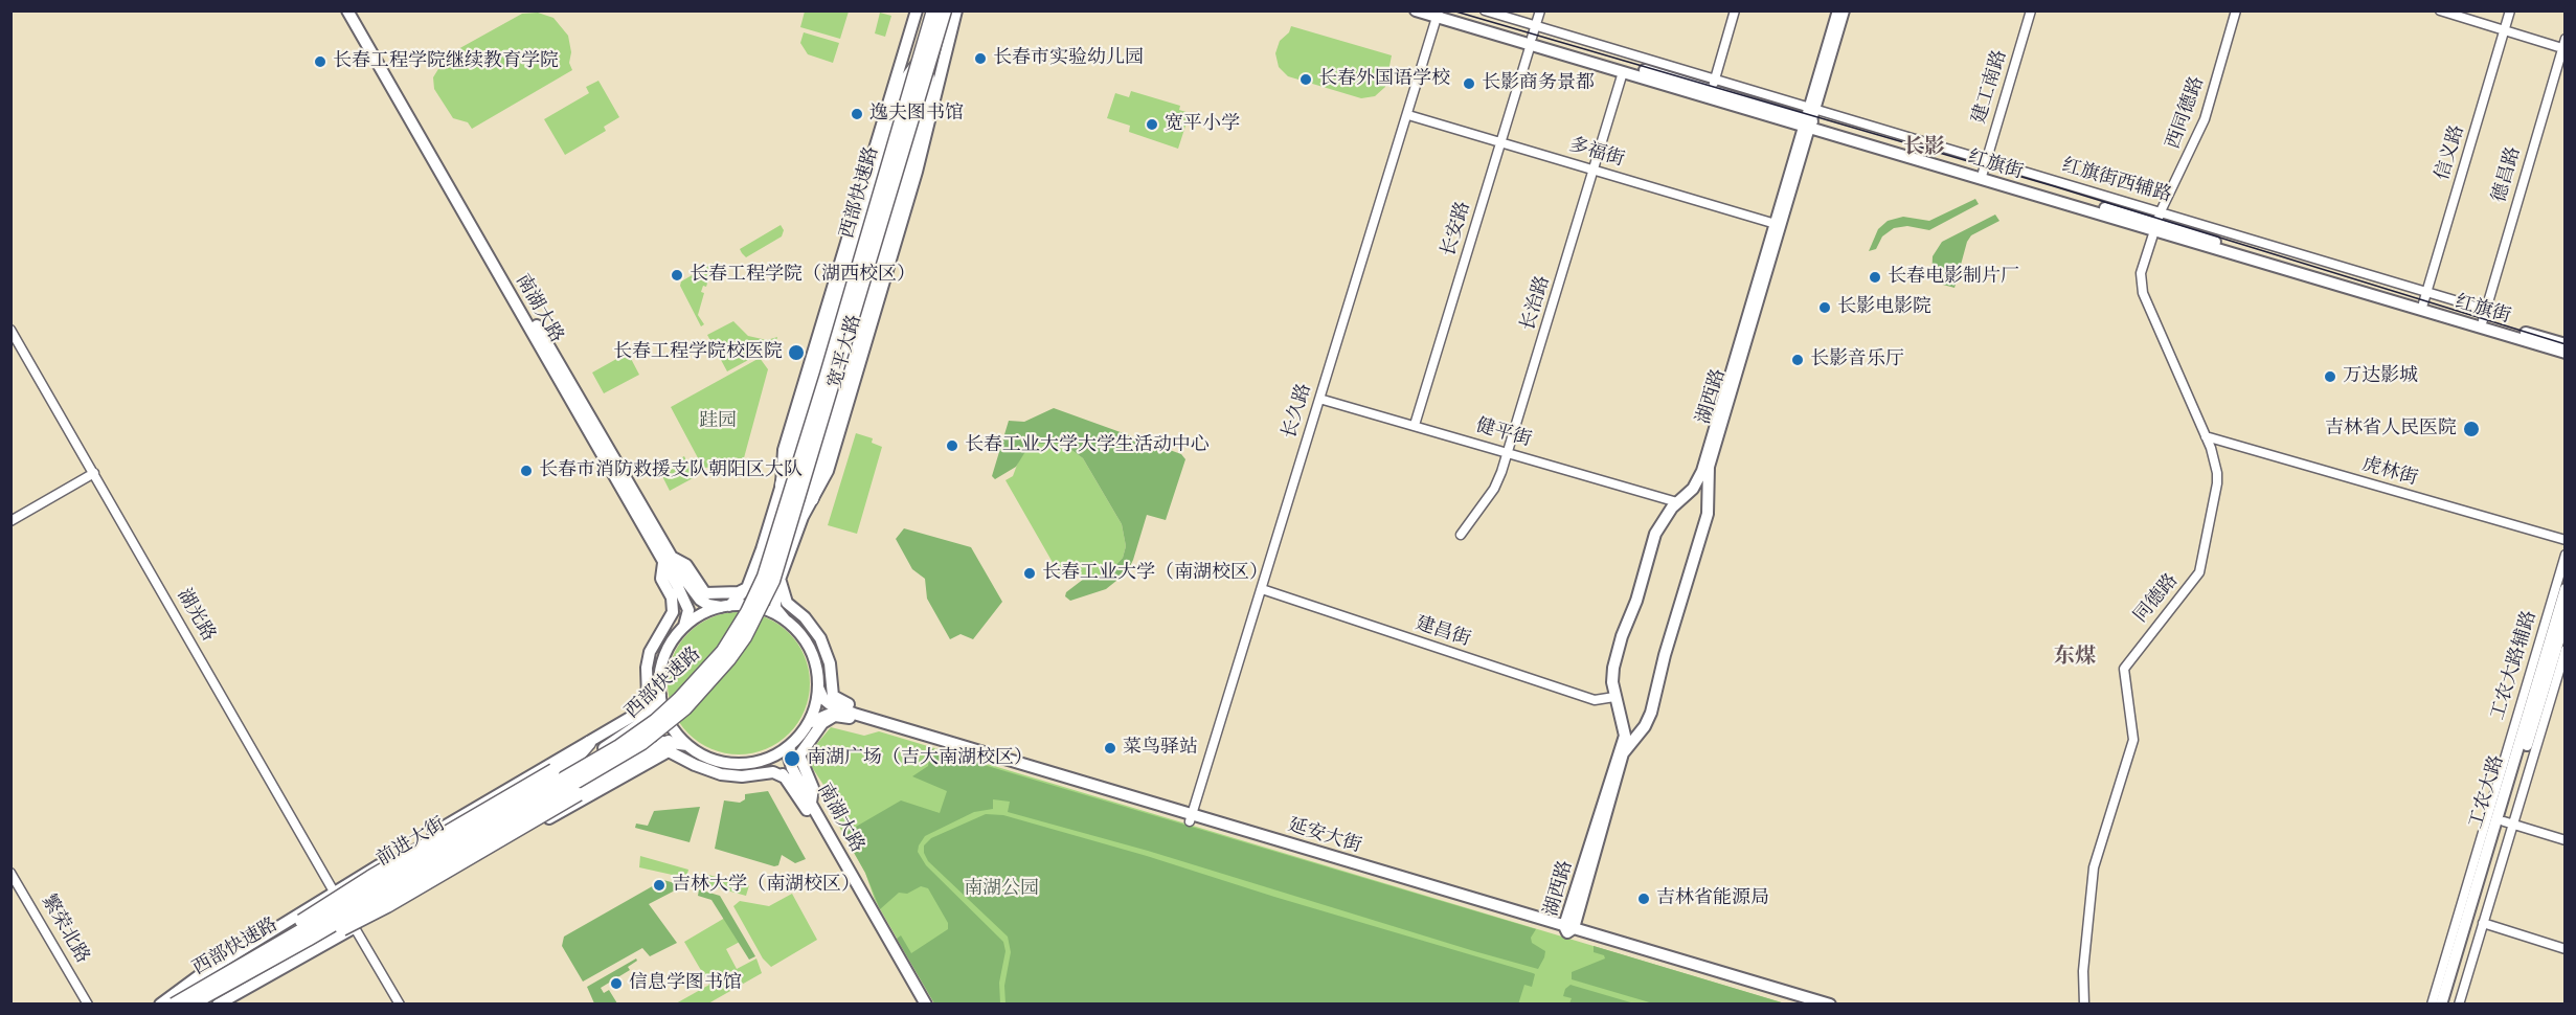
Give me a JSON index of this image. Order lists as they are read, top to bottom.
{
  "streets": {
    "highway": ["西部快速路"],
    "main road": [
      "红旗街",
      "南湖大路",
      "宽平大路",
      "湖西路",
      "工农大路",
      "延安大街",
      "前进大街"
    ],
    "street": [
      "建工南路",
      "西同德路",
      "多福街",
      "信义路",
      "德昌路",
      "红旗街西辅路",
      "长安路",
      "长治路",
      "长久路",
      "健平街",
      "虎林街",
      "同德路",
      "湖光路",
      "建昌街",
      "工农大路辅路",
      "繁荣北路"
    ]
  },
  "crossings": [
    ["建工南路", "红旗街"],
    ["建工南路", "红旗街西辅路"],
    ["西同德路", "红旗街"],
    ["西同德路", "红旗街西辅路"],
    ["西同德路", "同德路"],
    ["多福街", "长安路"],
    ["多福街", "长治路"],
    ["多福街", "湖西路"],
    ["多福街", "长久路"],
    ["信义路", "红旗街"],
    ["信义路", "红旗街西辅路"],
    ["红旗街", "德昌路"],
    ["红旗街", "红旗街西辅路"],
    ["红旗街", "长安路"],
    ["红旗街", "长治路"],
    ["红旗街", "湖西路"],
    ["红旗街", "长久路"],
    ["红旗街", "同德路"],
    ["德昌路", "红旗街西辅路"],
    ["红旗街西辅路", "湖西路"],
    ["红旗街西辅路", "同德路"],
    ["西部快速路", "前进大街"],
    ["长安路", "健平街"],
    ["长治路", "健平街"],
    ["南湖大路", "宽平大路"],
    ["南湖大路", "延安大街"],
    ["南湖大路", "前进大街"],
    ["宽平大路", "延安大街"],
    ["宽平大路", "前进大街"],
    ["湖西路", "健平街"],
    ["湖西路", "建昌街"],
    ["湖西路", "延安大街"],
    ["长久路", "健平街"],
    ["长久路", "建昌街"],
    ["长久路", "延安大街"],
    ["虎林街", "同德路"],
    ["湖光路", "前进大街"],
    ["延安大街", "前进大街"]
  ],
  "districts": ["长影", "东煤"],
  "parks": ["跬园", "南湖公园"],
  "places": [
    "长春市实验幼儿园",
    "长春工程学院继续教育学院",
    "长春外国语学校",
    "长影商务景都",
    "逸夫图书馆",
    "宽平小学",
    "长春工程学院（湖西校区）",
    "长春电影制片厂",
    "长影电影院",
    "长春工程学院校医院",
    "长影音乐厅",
    "万达影城",
    "吉林省人民医院",
    "长春工业大学大学生活动中心",
    "长春市消防救援支队朝阳区大队",
    "长春工业大学（南湖校区）",
    "菜鸟驿站",
    "南湖广场（吉大南湖校区）",
    "吉林大学（南湖校区）",
    "吉林省能源局",
    "信息学图书馆"
  ]
}
